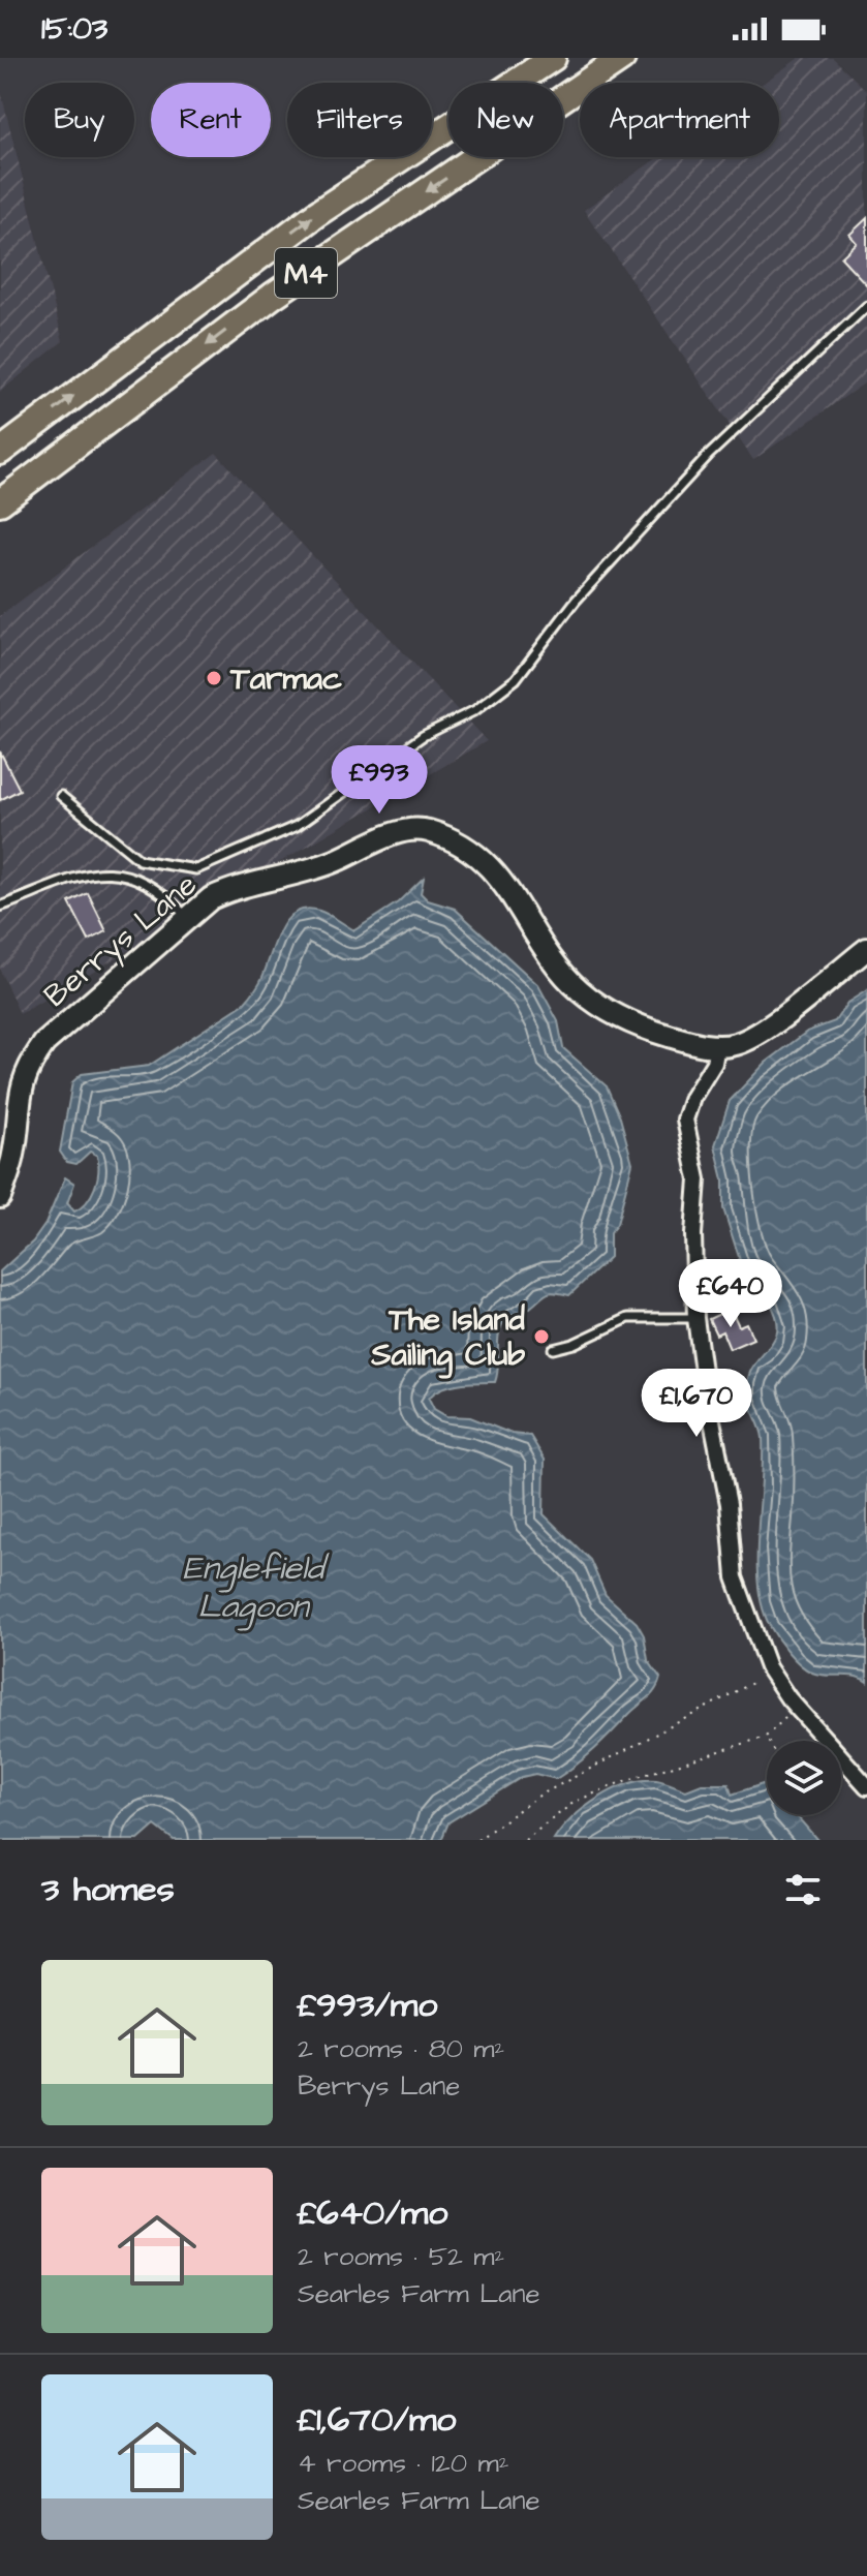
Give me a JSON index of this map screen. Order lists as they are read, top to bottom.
{
  "streets": {
    "highway": ["M4"],
    "street": ["Berrys Lane"]
  },
  "water": ["Englefield Lagoon"],
  "places": ["Tarmac", "The Island Sailing Club"],
  "page": {
    "status": "15:03",
    "chip": [
      "Buy",
      "Rent",
      "Filters",
      "New",
      "Apartment"
    ],
    "price": ["£993", "£640", "£1,670"],
    "heading": "3 homes",
    "list": [
      {
        "name": "£993/mo",
        "note": "2 rooms · 80 m² · Berrys Lane"
      },
      {
        "name": "£640/mo",
        "note": "2 rooms · 52 m² · Searles Farm Lane"
      },
      {
        "name": "£1,670/mo",
        "note": "4 rooms · 120 m² · Searles Farm Lane"
      }
    ]
  }
}
